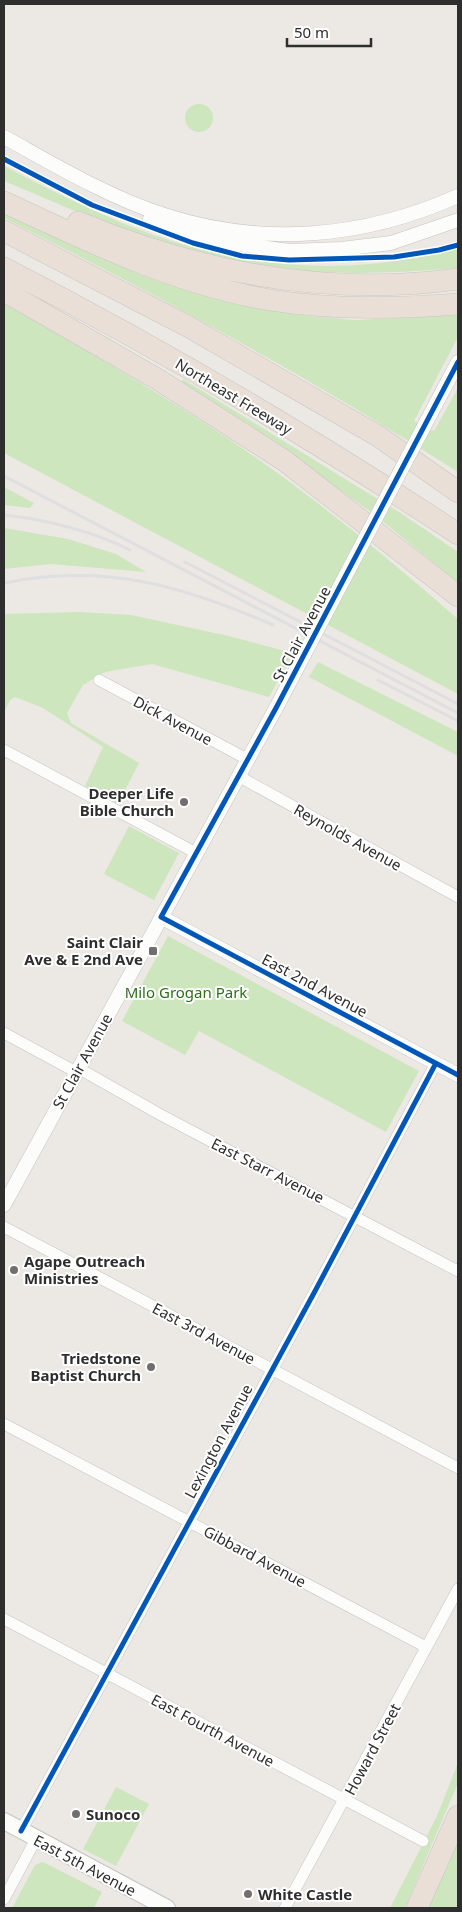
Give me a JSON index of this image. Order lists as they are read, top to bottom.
{
  "streets": {
    "highway": ["Northeast Freeway"],
    "main road": ["East 5th Avenue"],
    "street": [
      "St Clair Avenue",
      "Dick Avenue",
      "Reynolds Avenue",
      "East 2nd Avenue",
      "East Starr Avenue",
      "East 3rd Avenue",
      "Lexington Avenue",
      "Gibbard Avenue",
      "East Fourth Avenue",
      "Howard Street"
    ]
  },
  "crossings": [
    ["St Clair Avenue", "Dick Avenue"],
    ["St Clair Avenue", "Reynolds Avenue"],
    ["St Clair Avenue", "East 2nd Avenue"],
    ["St Clair Avenue", "East Starr Avenue"],
    ["East 2nd Avenue", "Lexington Avenue"],
    ["East Starr Avenue", "Lexington Avenue"],
    ["East 3rd Avenue", "Lexington Avenue"],
    ["Lexington Avenue", "Gibbard Avenue"],
    ["Lexington Avenue", "East Fourth Avenue"],
    ["Lexington Avenue", "East 5th Avenue"],
    ["Gibbard Avenue", "Howard Street"],
    ["East Fourth Avenue", "Howard Street"]
  ],
  "parks": ["Milo Grogan Park"],
  "places": {
    "other": [
      "Deeper Life Bible Church",
      "Agape Outreach Ministries",
      "Triedstone Baptist Church",
      "Sunoco",
      "White Castle"
    ],
    "transit": ["Saint Clair Ave & E 2nd Ave"]
  },
  "scale_bar": "50 m"
}
